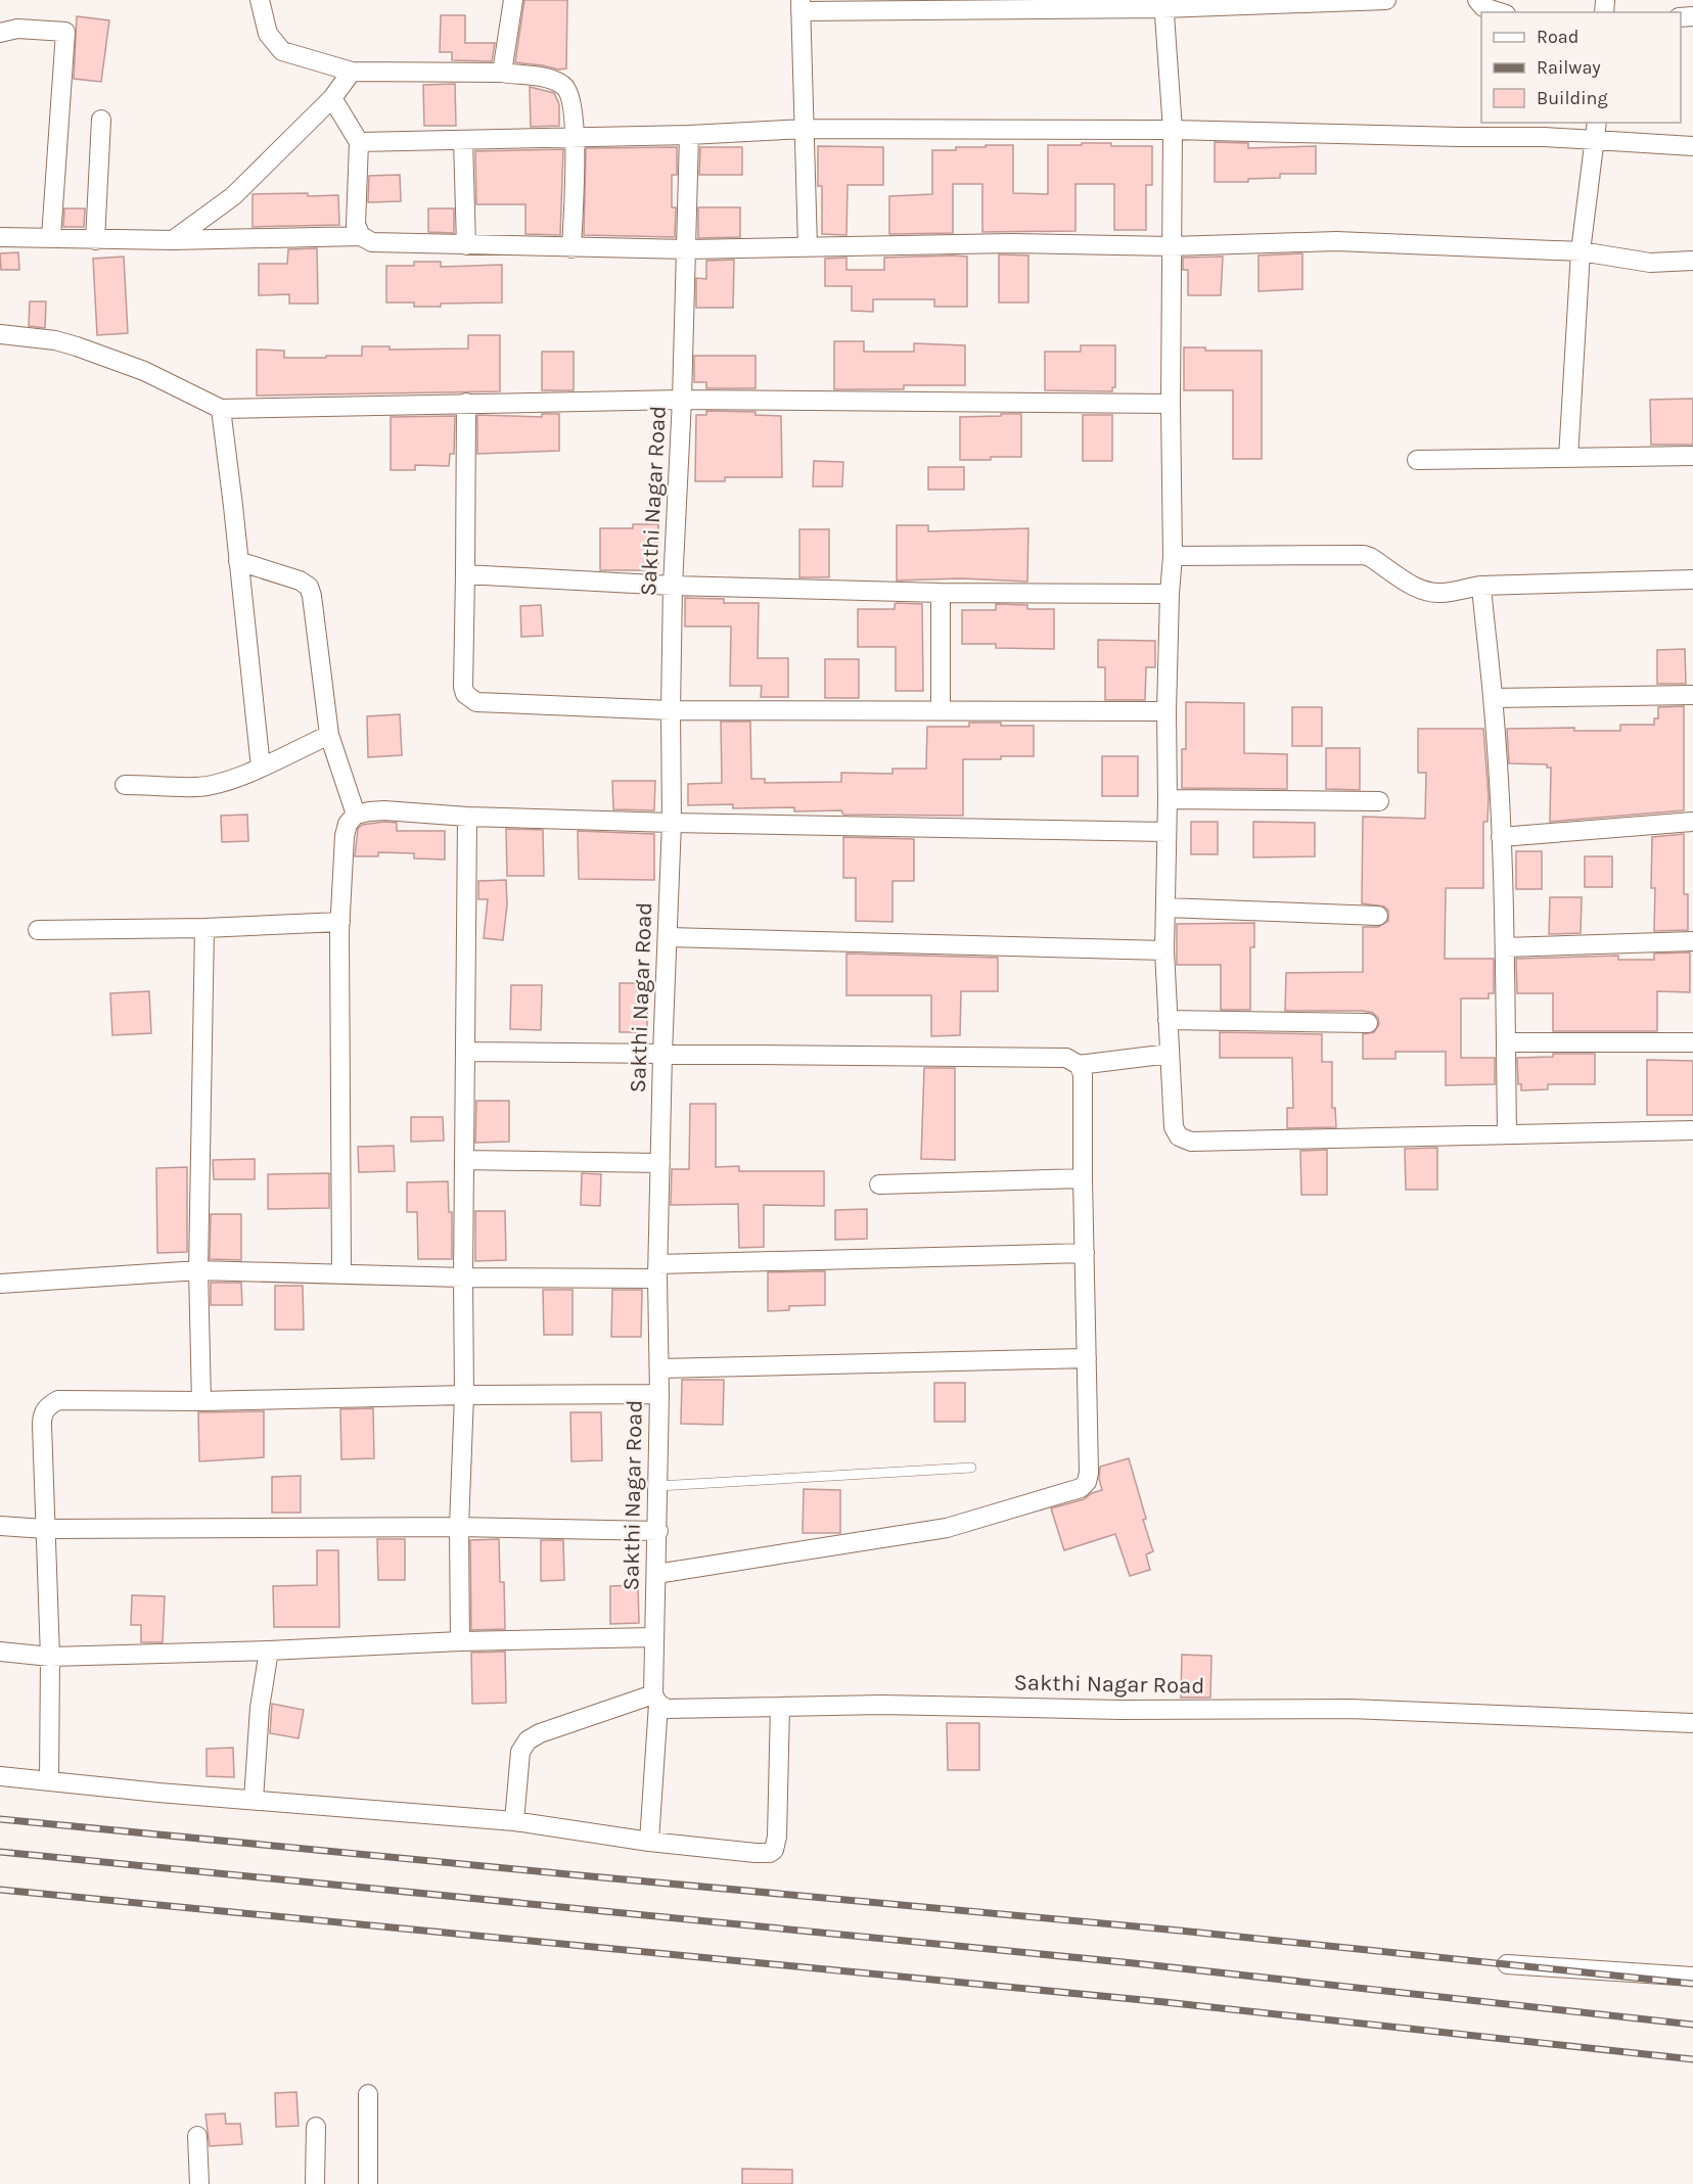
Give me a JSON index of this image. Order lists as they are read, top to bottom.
{
  "streets": {
    "street": ["Sakthi Nagar Road"]
  },
  "legend": ["Road", "Railway", "Building"]
}
